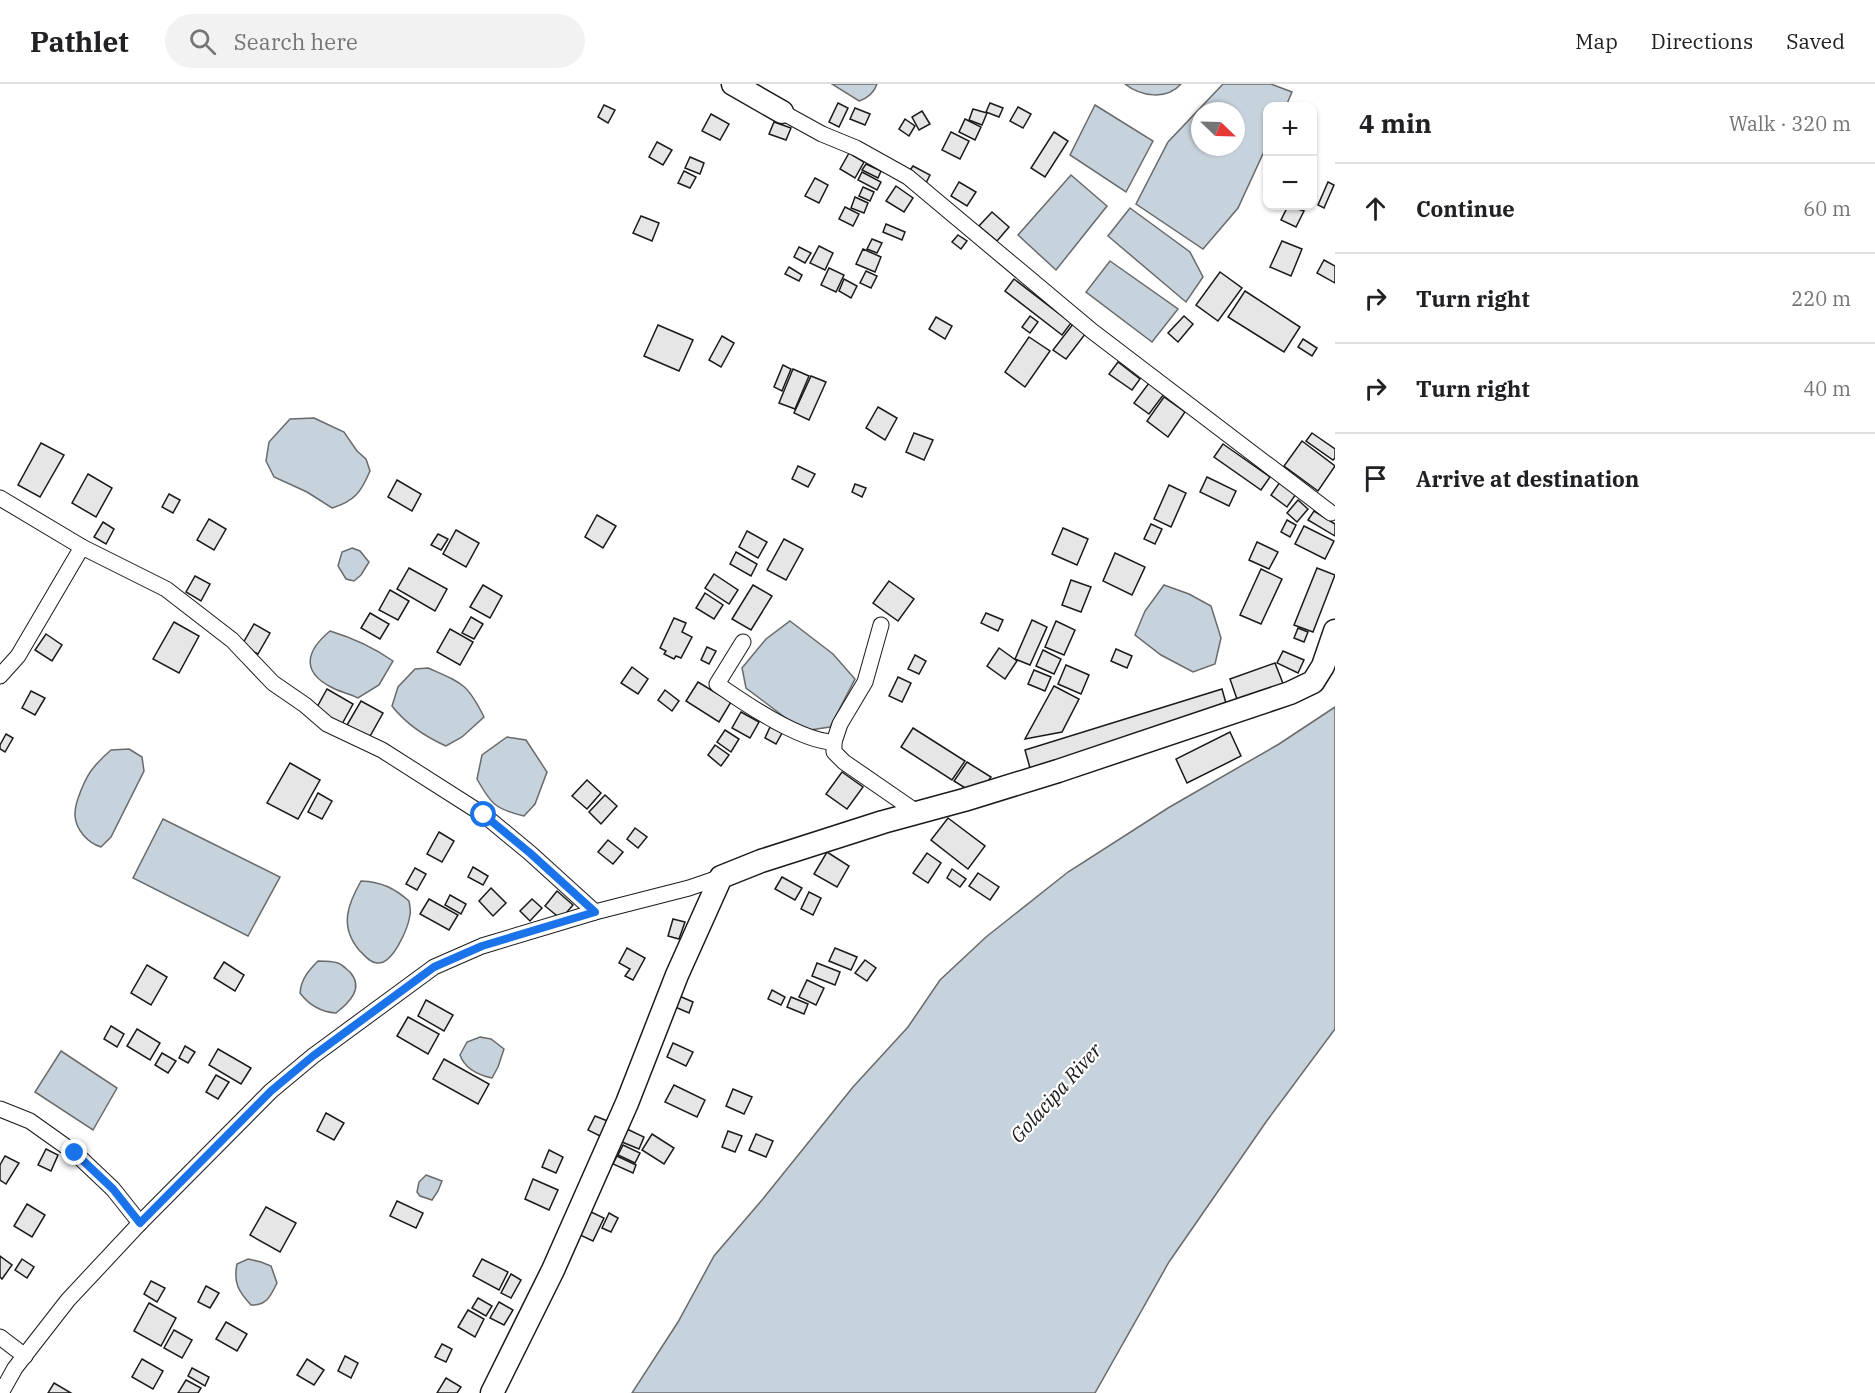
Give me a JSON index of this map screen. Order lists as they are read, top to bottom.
{
  "water": ["Golacipa River"],
  "north": "bottom right",
  "page": {
    "header": "Pathlet",
    "search": "Search here",
    "nav": ["Map", "Directions", "Saved"],
    "heading": ["4 min", "Walk · 320 m"],
    "map_buttons": ["+", "−"],
    "list": [
      ["Continue", "60 m"],
      ["Turn right", "220 m"],
      ["Turn right", "40 m"],
      "Arrive at destination"
    ]
  }
}
